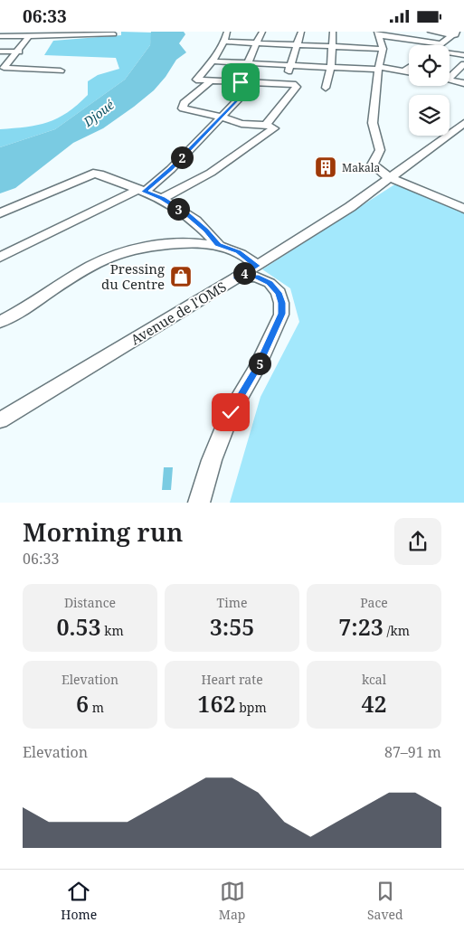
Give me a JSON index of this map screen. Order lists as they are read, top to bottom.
{
  "streets": {
    "street": ["Avenue de l'OMS"]
  },
  "water": ["Djoué"],
  "places": {
    "building": ["Makala"],
    "shop": ["Pressing du Centre"]
  },
  "page": {
    "status": "06:33",
    "pins": [
      "2",
      "3",
      "4",
      "5"
    ],
    "heading": ["Morning run", "06:33"],
    "stats": [
      ["Distance", "0.53 km"],
      ["Time", "3:55"],
      ["Pace", "7:23 /km"],
      ["Elevation", "6 m"],
      ["Heart rate", "162 bpm"],
      ["kcal", "42"]
    ],
    "chart": ["Elevation", "87–91 m"],
    "tabs": ["Home", "Map", "Saved"]
  }
}
